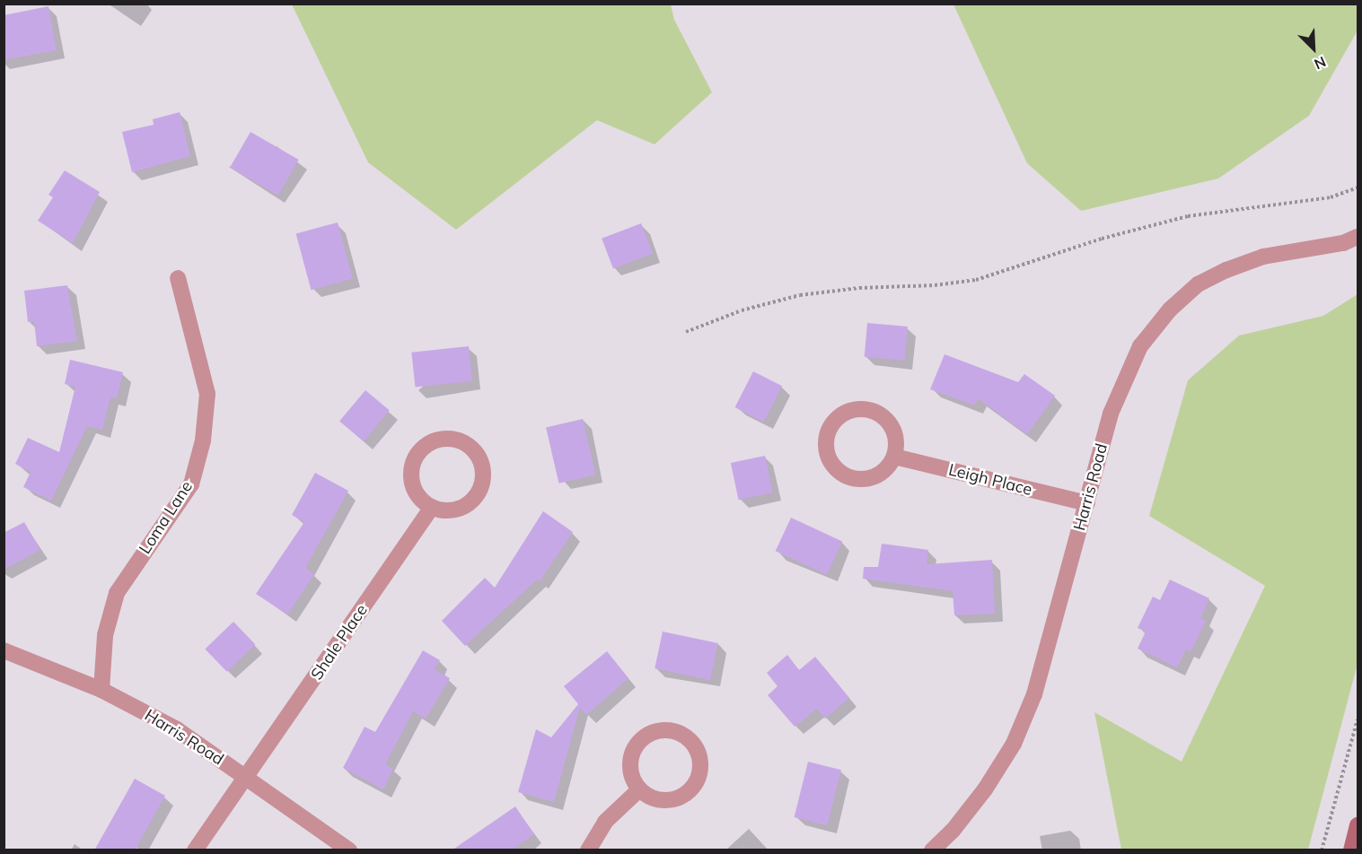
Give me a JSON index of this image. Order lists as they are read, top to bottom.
{
  "streets": {
    "street": [
      "Leigh Place",
      "Harris Road",
      "Loma Lane",
      "Shale Place"
    ]
  },
  "crossings": [
    ["Leigh Place", "Harris Road"],
    ["Harris Road", "Loma Lane"],
    ["Harris Road", "Shale Place"]
  ],
  "north": "bottom right"
}
